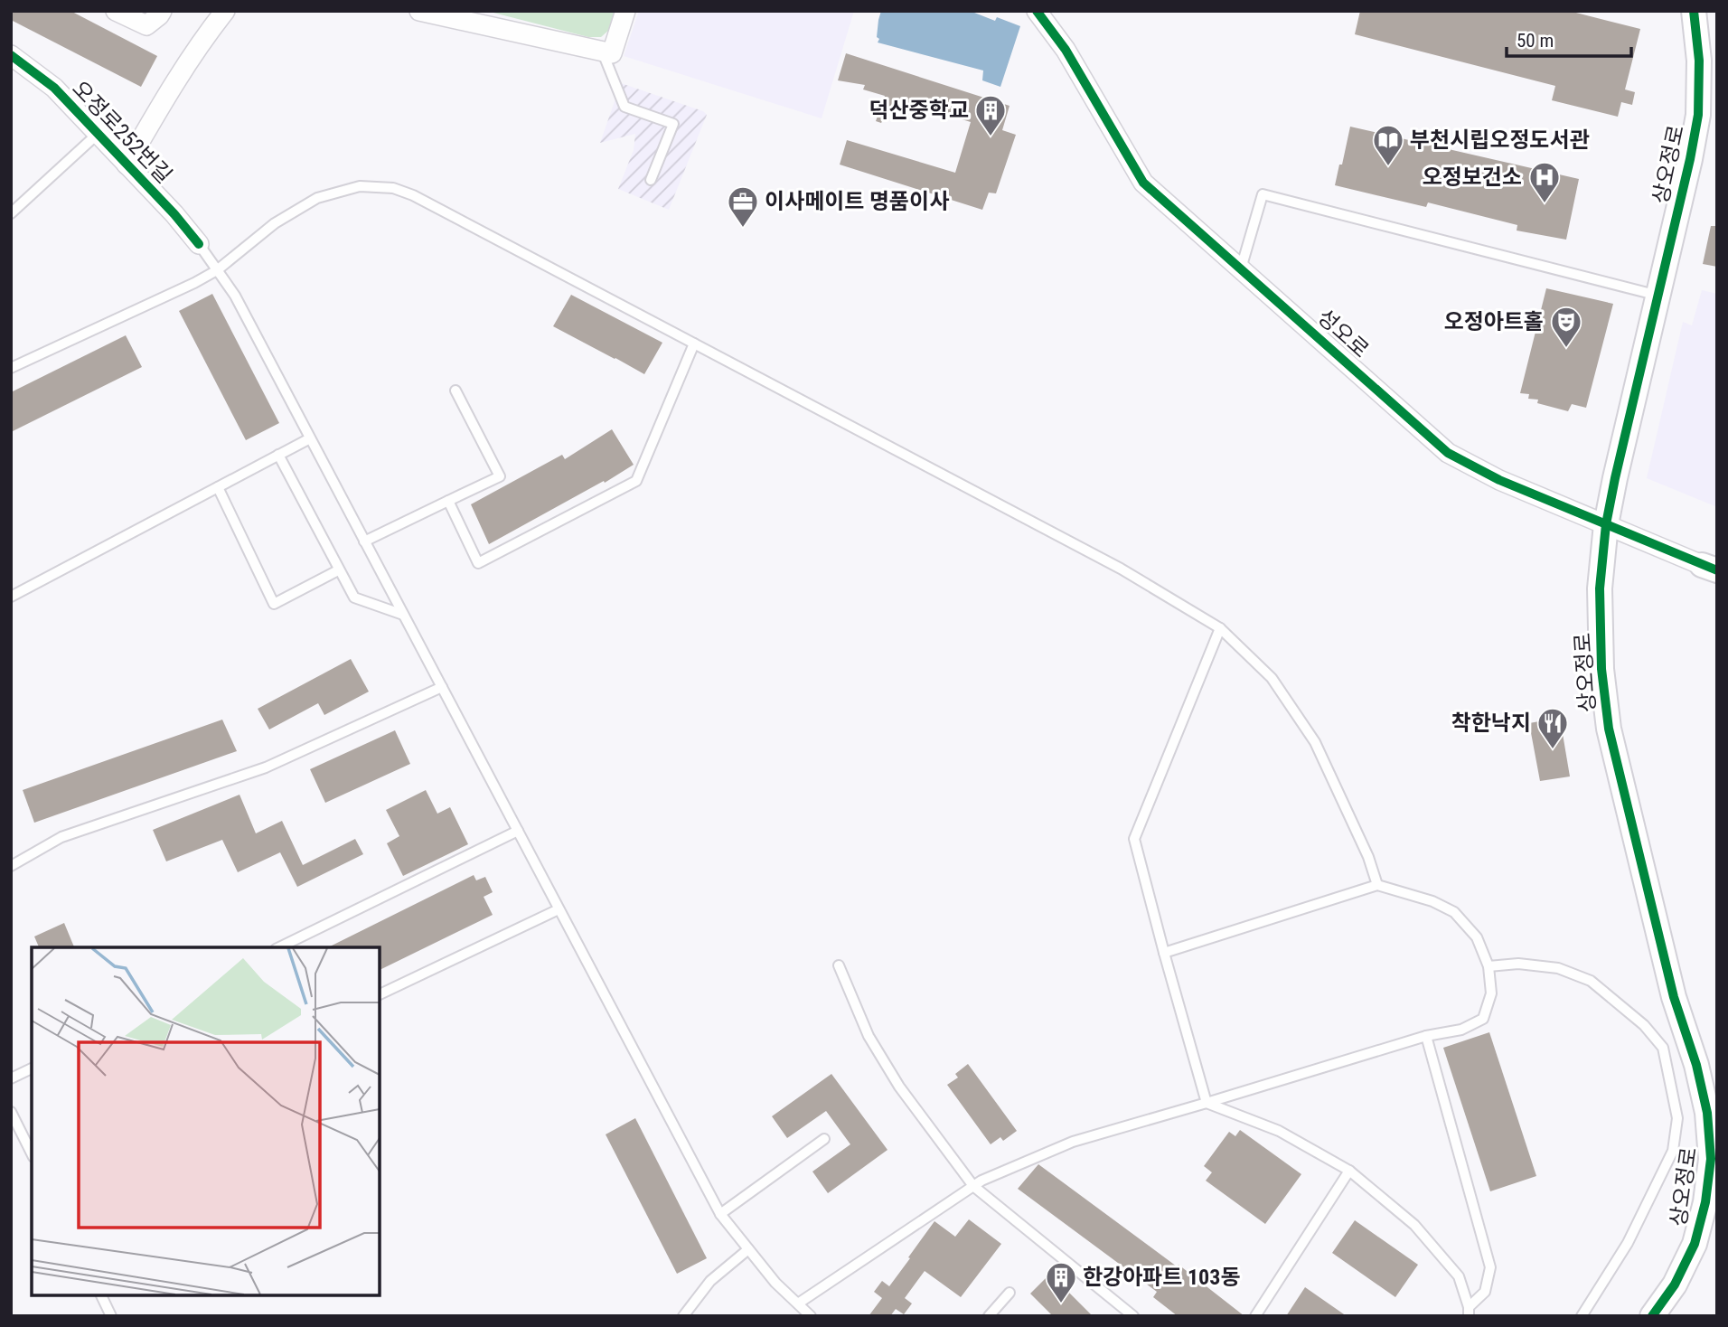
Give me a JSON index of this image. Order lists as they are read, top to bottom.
{
  "streets": {
    "street": ["오정로252번길", "상오정로", "성오로"]
  },
  "crossings": [
    ["상오정로", "성오로"]
  ],
  "places": {
    "building": ["덕산중학교", "한강아파트 103동"],
    "library": ["부천시립오정도서관"],
    "hospital": ["오정보건소"],
    "office": ["이사메이트 명품이사"],
    "theatre": ["오정아트홀"],
    "restaurant": ["착한낙지"]
  },
  "scale_bar": "50 m"
}
